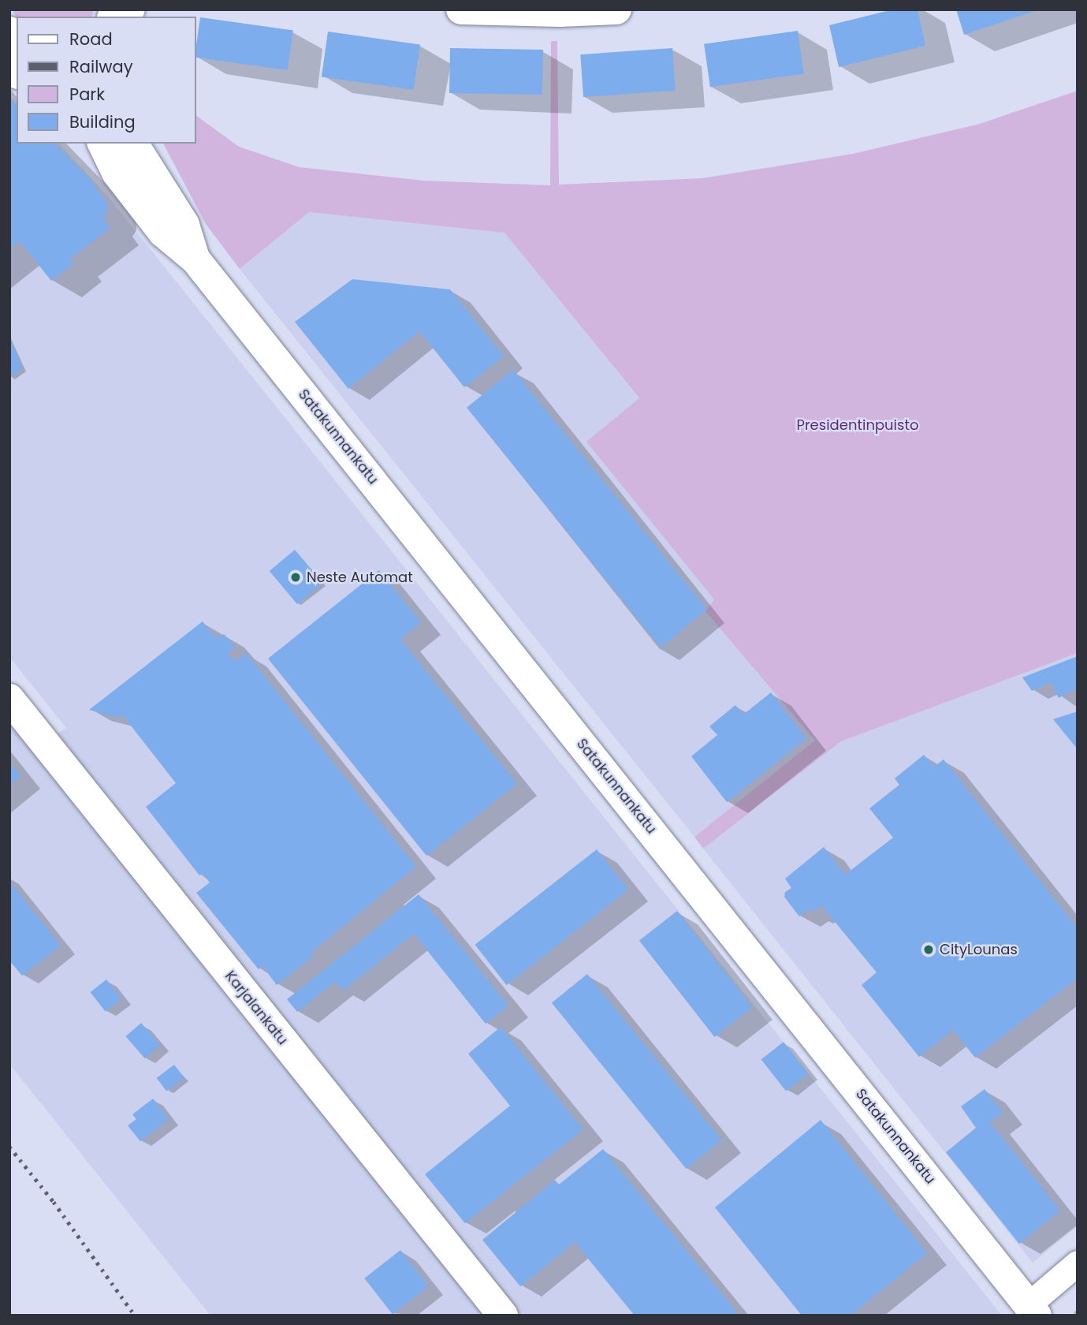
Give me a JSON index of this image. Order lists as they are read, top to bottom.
{
  "streets": {
    "main road": ["Satakunnankatu", "Karjalankatu"]
  },
  "parks": ["Presidentinpuisto"],
  "places": ["Neste Automat", "CityLounas"],
  "legend": [
    "Road",
    "Railway",
    "Park",
    "Building"
  ]
}
